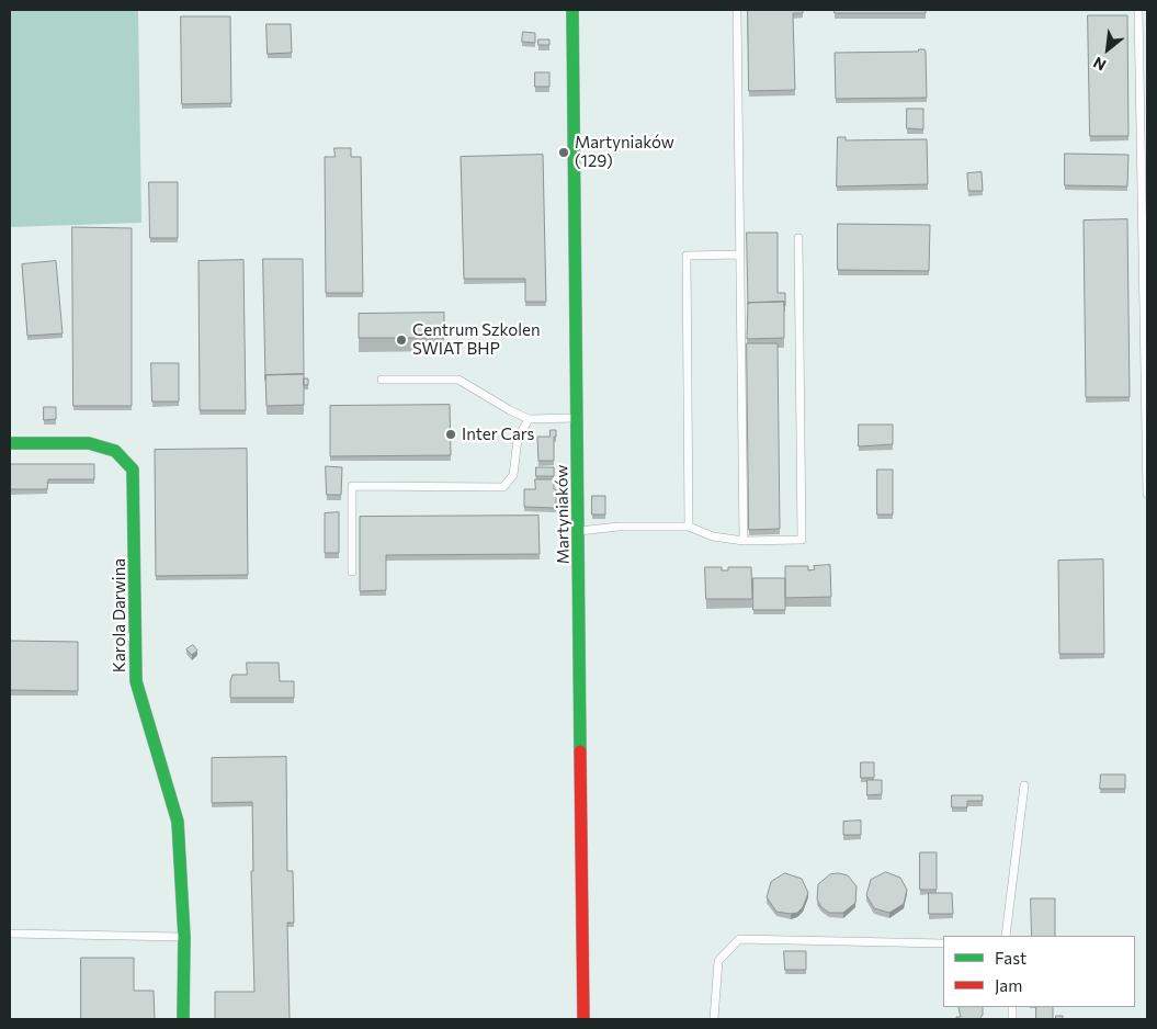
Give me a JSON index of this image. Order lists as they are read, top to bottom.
{
  "streets": {
    "main road": ["Martyniaków", "Karola Darwina"]
  },
  "places": ["Martyniaków (129)", "Centrum Szkolen SWIAT BHP", "Inter Cars"],
  "legend": ["Fast", "Jam"],
  "north": "bottom left"
}
